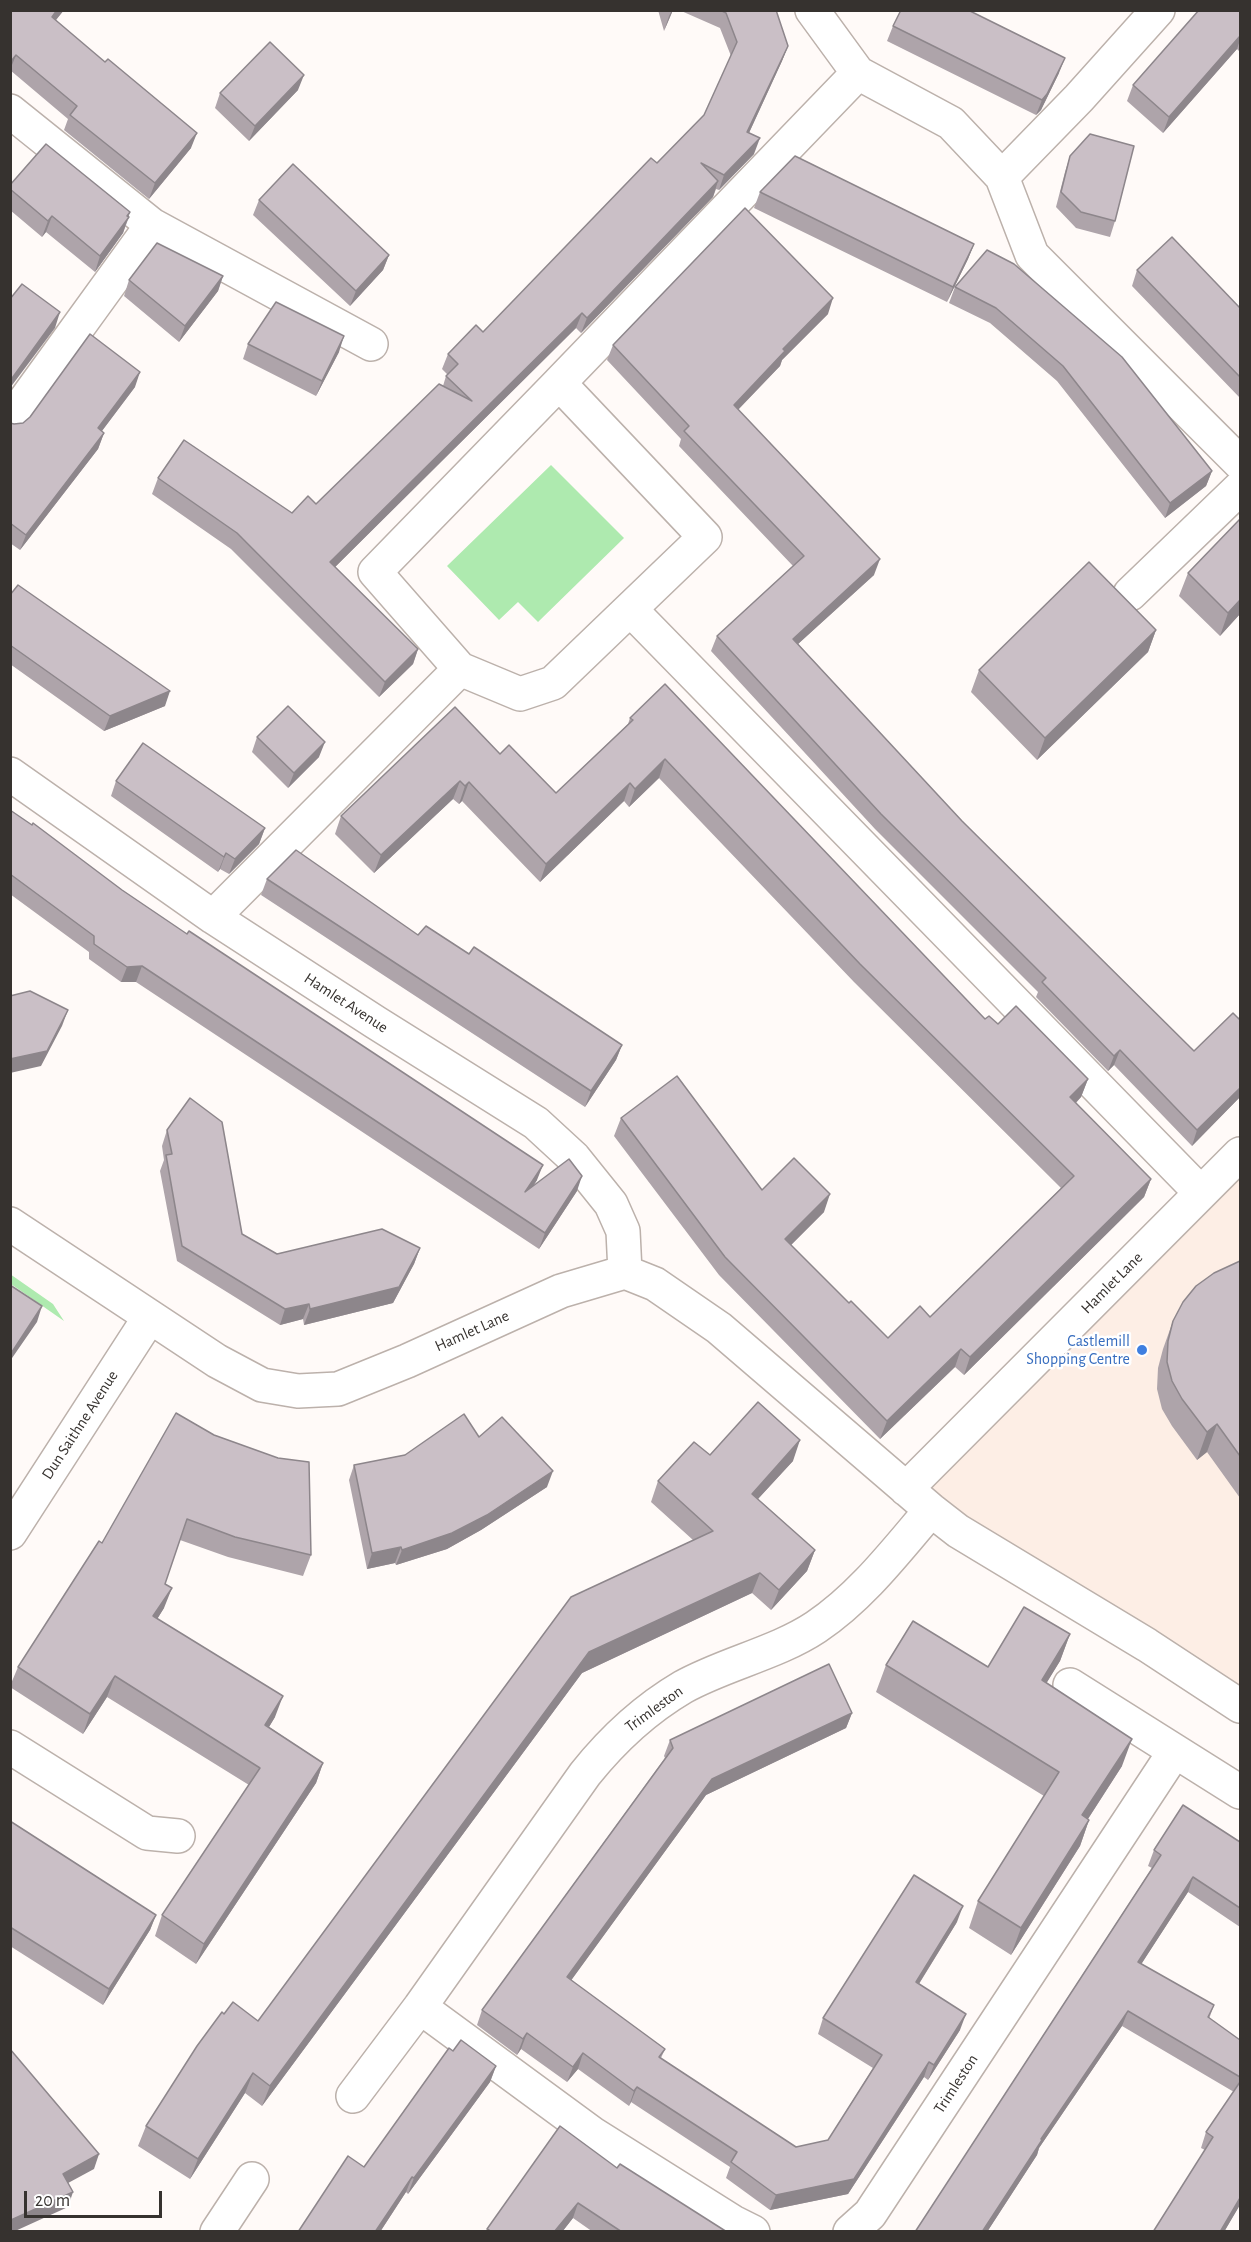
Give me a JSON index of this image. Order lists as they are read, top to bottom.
{
  "streets": {
    "street": [
      "Hamlet Avenue",
      "Hamlet Lane",
      "Dun Saithne Avenue",
      "Trimleston"
    ]
  },
  "crossings": [
    ["Hamlet Avenue", "Hamlet Lane"],
    ["Hamlet Lane", "Dun Saithne Avenue"]
  ],
  "places": ["Castlemill Shopping Centre"],
  "scale_bar": "20 m"
}
